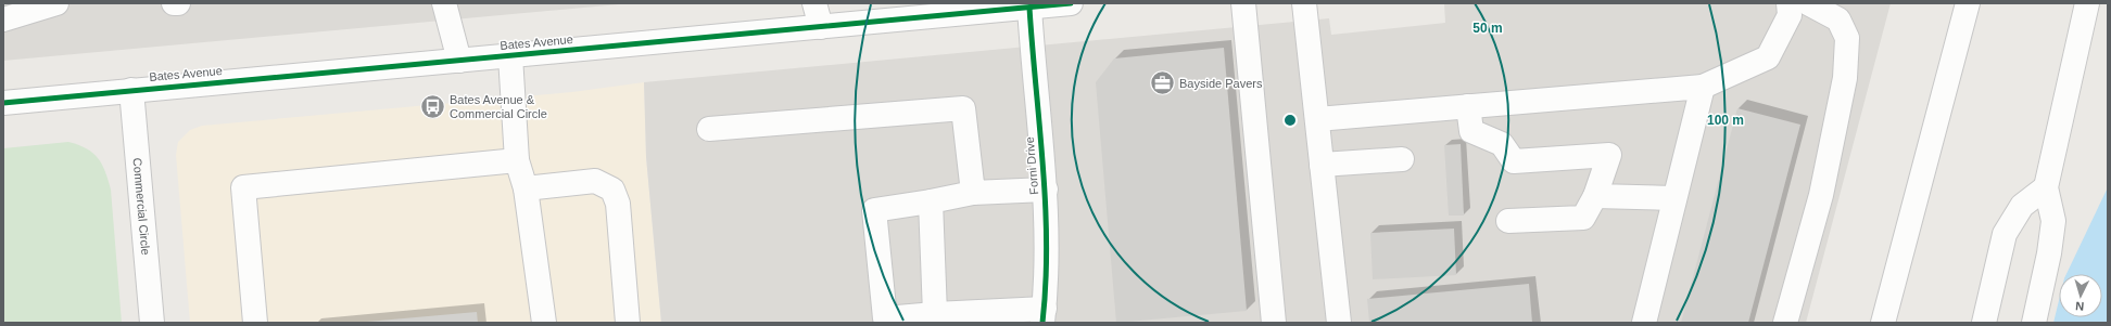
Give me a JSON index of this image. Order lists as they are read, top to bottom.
{
  "streets": {
    "street": ["Bates Avenue", "Forni Drive", "Commercial Circle"]
  },
  "crossings": [
    ["Bates Avenue", "Forni Drive"],
    ["Bates Avenue", "Commercial Circle"]
  ],
  "places": {
    "office": ["Bayside Pavers"],
    "bus stop": ["Bates Avenue & Commercial Circle"]
  },
  "north": "bottom",
  "rings": ["50 m", "100 m"]
}
